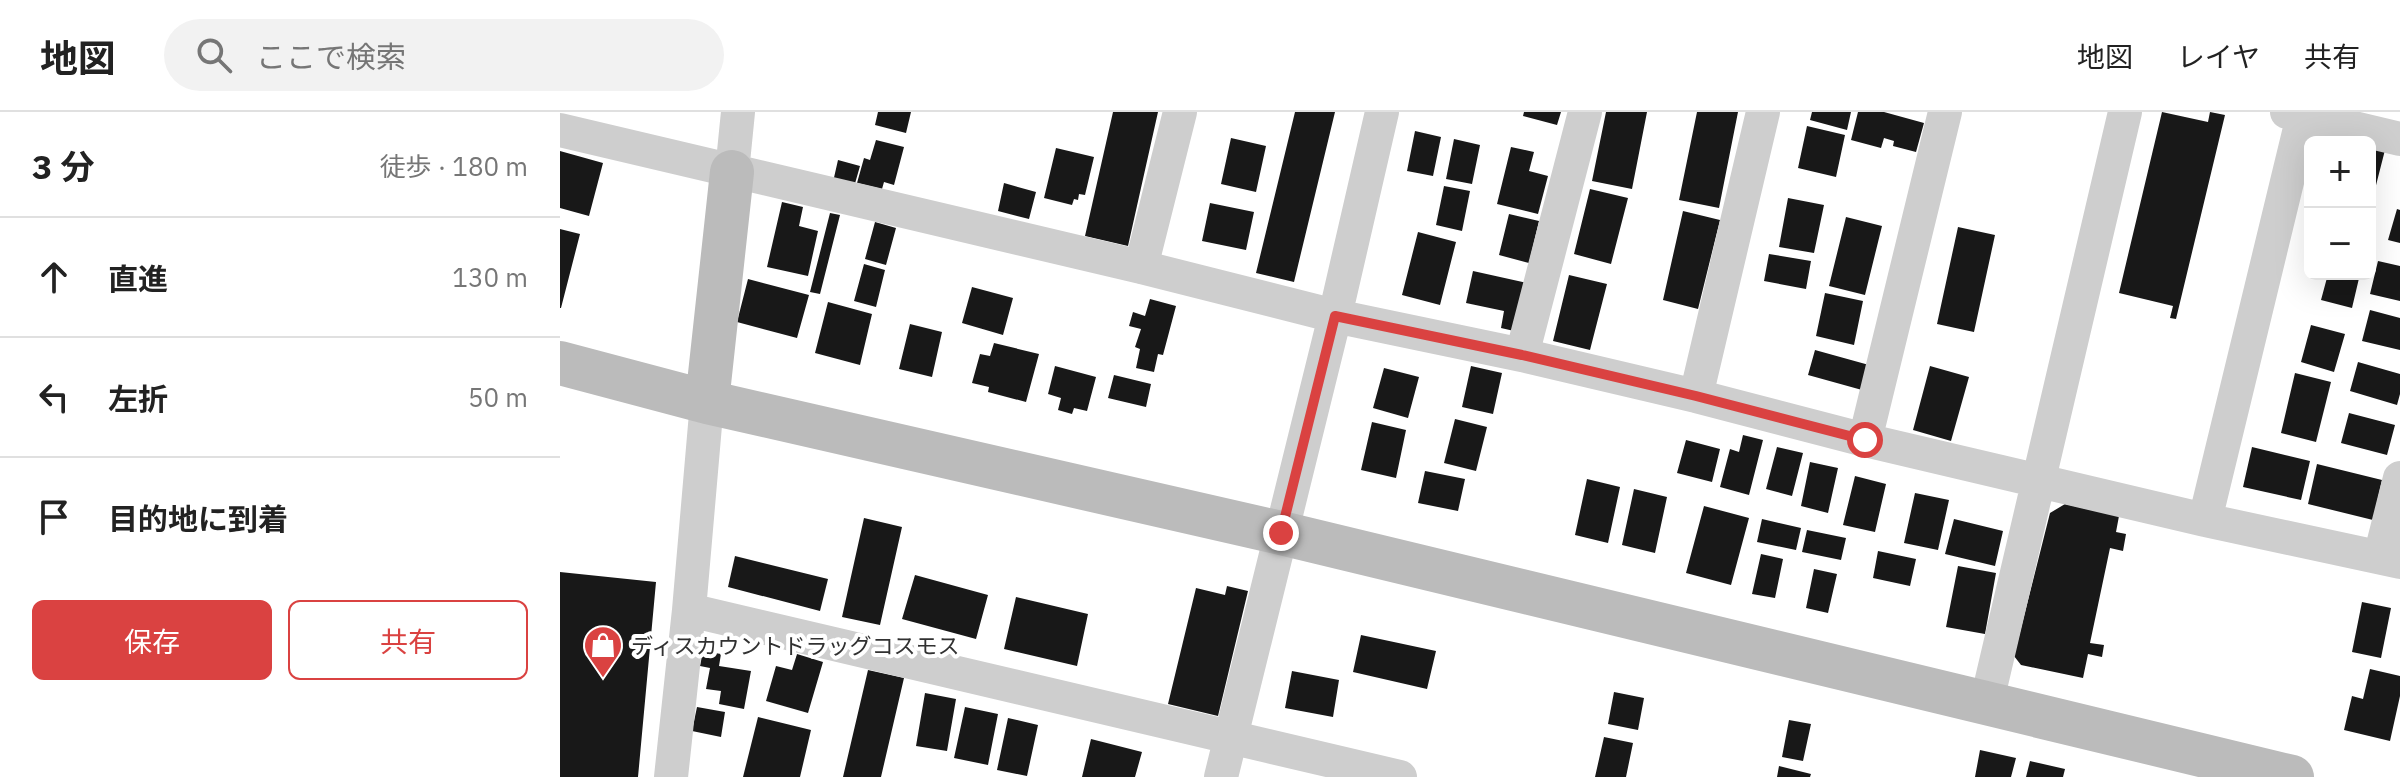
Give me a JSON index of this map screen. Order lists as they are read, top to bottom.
{
  "places": {
    "shop": ["ディスカウントドラッグコスモス"]
  },
  "page": {
    "header": "地図",
    "search": "ここで検索",
    "nav": ["地図", "レイヤ", "共有"],
    "heading": ["3 分", "徒歩 · 180 m"],
    "map_buttons": ["+", "−"],
    "list": [
      ["直進", "130 m"],
      ["左折", "50 m"],
      "目的地に到着"
    ],
    "buttons": ["保存", "共有"]
  }
}
